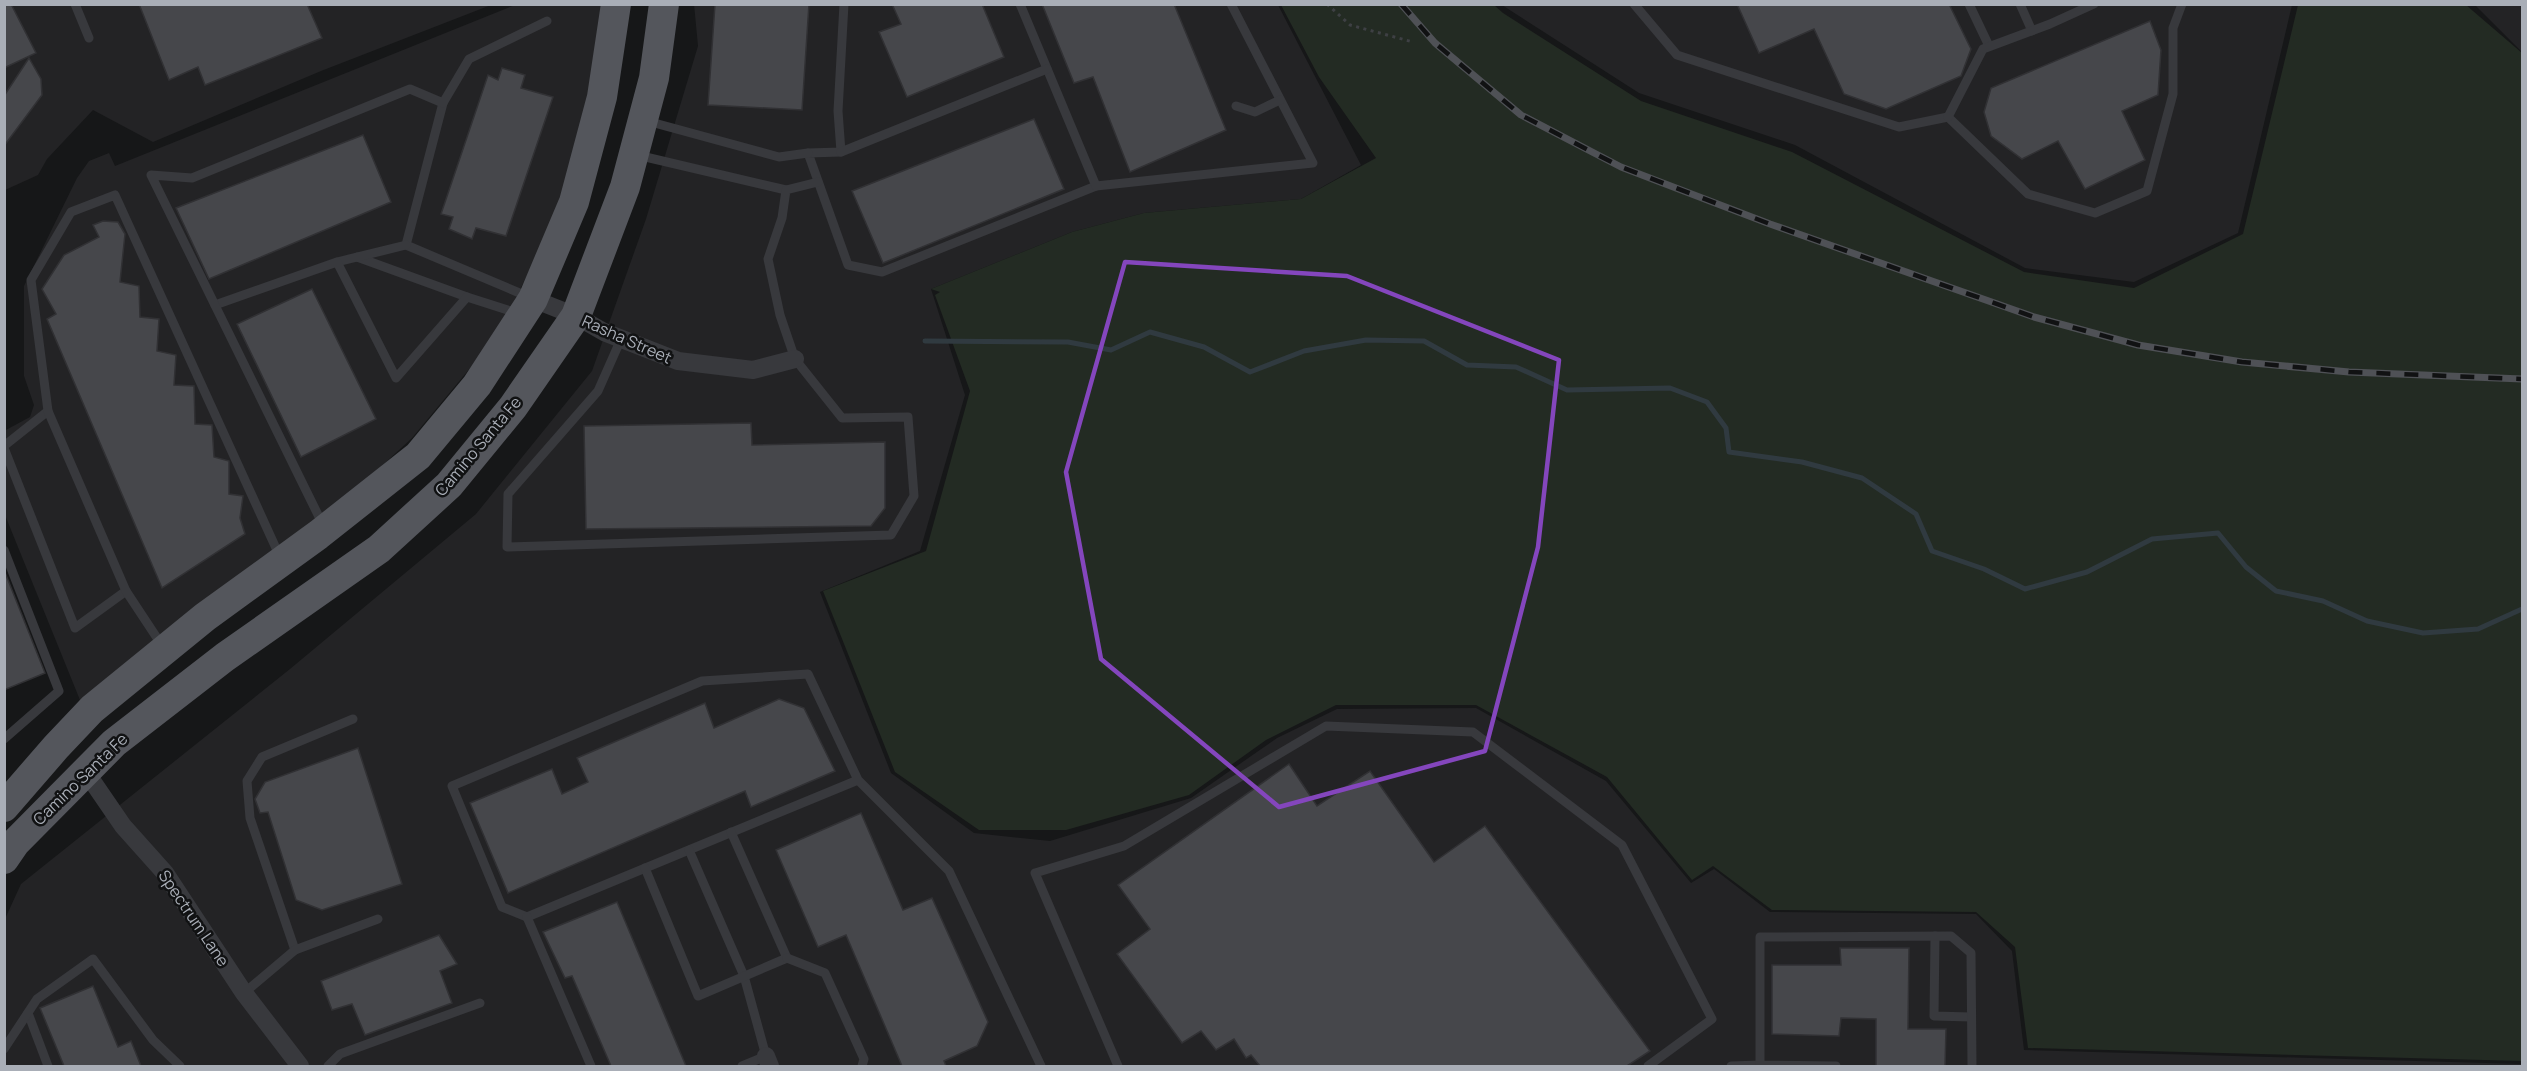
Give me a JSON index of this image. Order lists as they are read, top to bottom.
{
  "streets": {
    "main road": ["Camino Santa Fe"],
    "street": ["Rasha Street", "Spectrum Lane"]
  },
  "crossings": [
    ["Rasha Street", "Camino Santa Fe"],
    ["Camino Santa Fe", "Spectrum Lane"]
  ]
}
